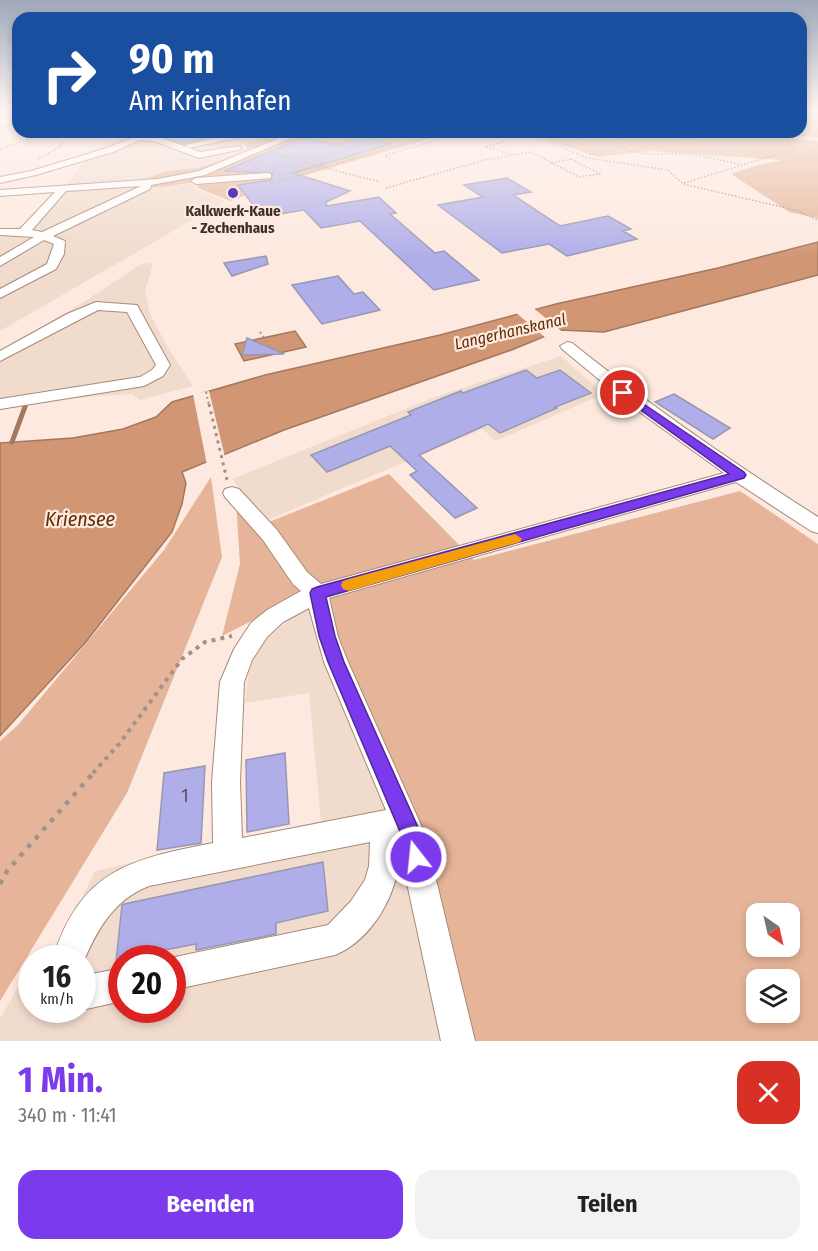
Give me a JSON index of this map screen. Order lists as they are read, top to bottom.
{
  "water": ["Langerhanskanal", "Kriensee"],
  "places": ["Kalkwerk-Kaue - Zechenhaus"],
  "house_numbers": ["1"],
  "north": "bottom right",
  "page": {
    "turn": ["90 m", "Am Krienhafen"],
    "speed": "16 km/h",
    "limit": "20",
    "heading": ["1 Min.", "340 m · 11:41"],
    "buttons": ["Beenden", "Teilen"]
  }
}
